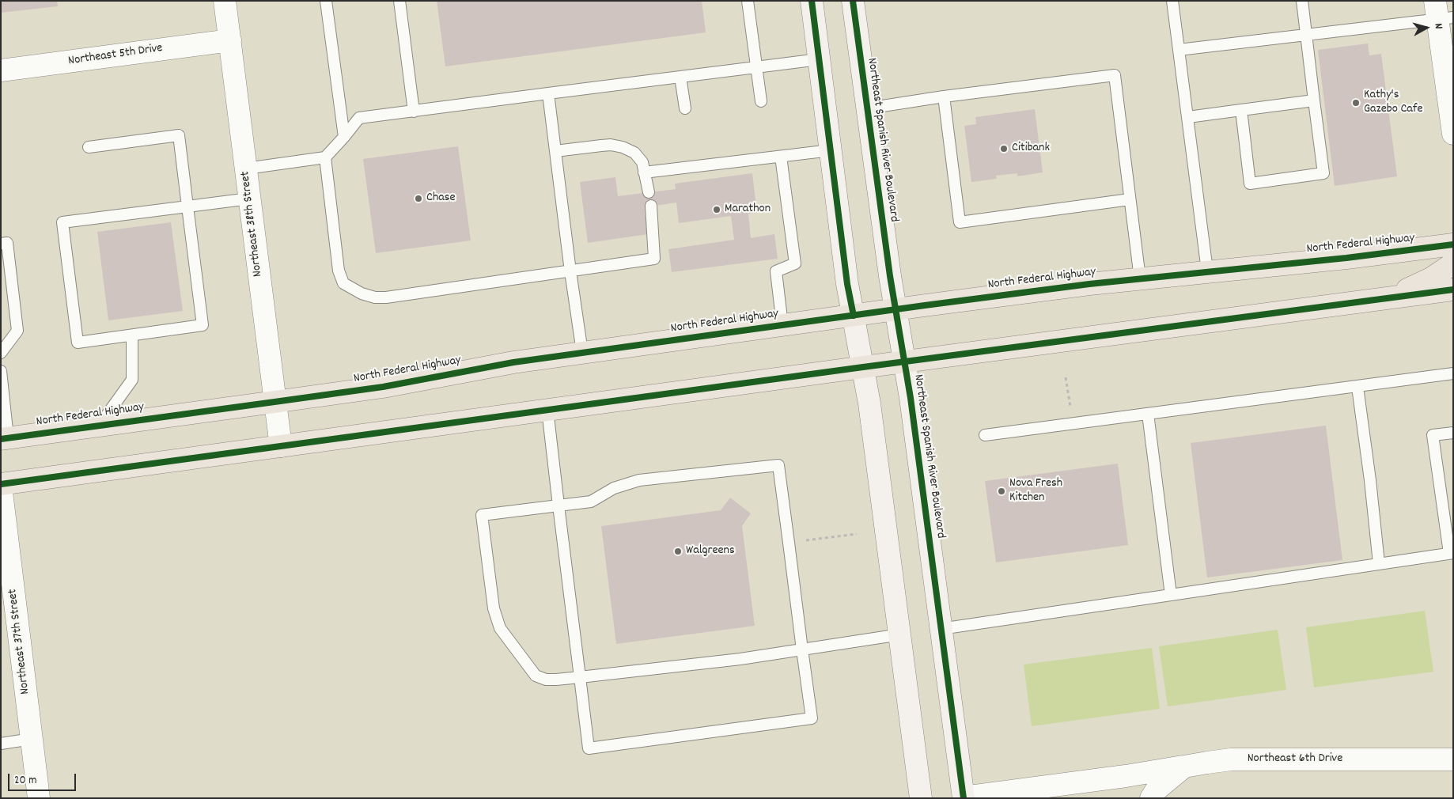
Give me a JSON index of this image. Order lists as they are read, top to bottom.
{
  "streets": {
    "main road": ["Northeast Spanish River Boulevard", "North Federal Highway"],
    "street": [
      "Northeast 5th Drive",
      "Northeast 38th Street",
      "Northeast 37th Street",
      "Northeast 6th Drive"
    ]
  },
  "crossings": [
    ["Northeast 5th Drive", "Northeast 38th Street"],
    ["Northeast Spanish River Boulevard", "North Federal Highway"],
    ["Northeast Spanish River Boulevard", "Northeast 6th Drive"],
    ["Northeast 38th Street", "North Federal Highway"]
  ],
  "places": [
    "Kathy's Gazebo Cafe",
    "Citibank",
    "Chase",
    "Marathon",
    "Nova Fresh Kitchen",
    "Walgreens"
  ],
  "scale_bar": "20 m",
  "north": "right"
}
